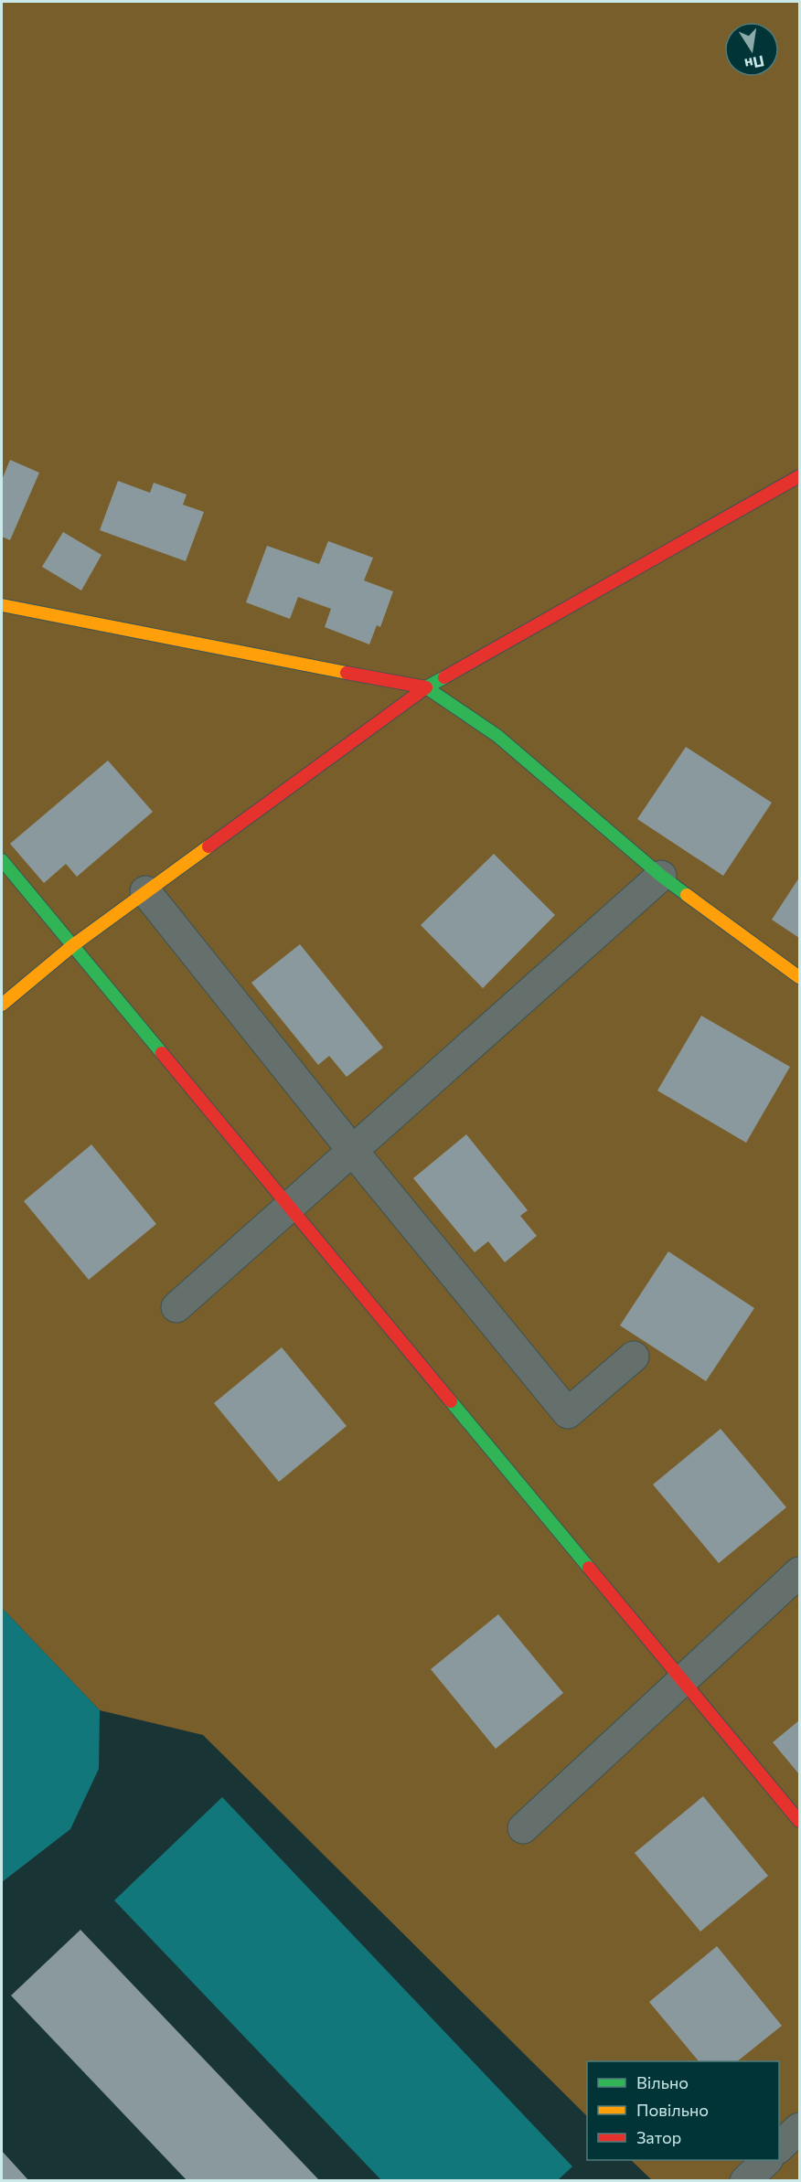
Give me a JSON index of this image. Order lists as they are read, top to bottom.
{
  "legend": ["Вільно", "Повільно", "Затор"],
  "north": "bottom"
}
